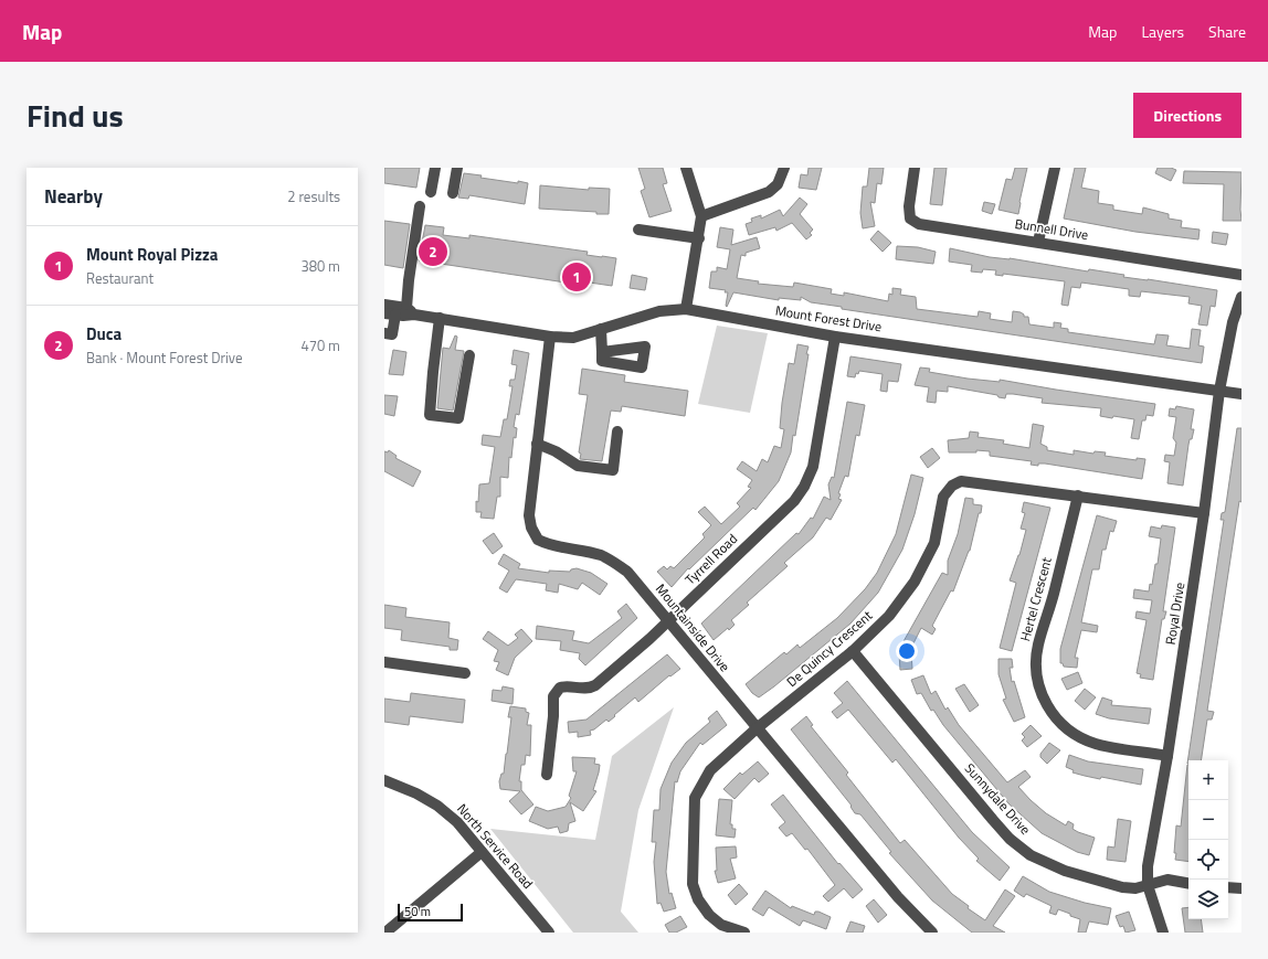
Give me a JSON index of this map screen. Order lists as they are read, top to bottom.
{
  "streets": {
    "street": [
      "Bunnell Drive",
      "Mount Forest Drive",
      "Tyrrell Road",
      "Hertel Crescent",
      "Royal Drive",
      "Mountainside Drive",
      "De Quincy Crescent",
      "Sunnydale Drive",
      "North Service Road"
    ]
  },
  "crossings": [
    ["Mount Forest Drive", "Tyrrell Road"],
    ["Mount Forest Drive", "Royal Drive"],
    ["Mount Forest Drive", "Mountainside Drive"],
    ["Tyrrell Road", "Mountainside Drive"],
    ["Hertel Crescent", "Royal Drive"],
    ["Hertel Crescent", "De Quincy Crescent"],
    ["Royal Drive", "De Quincy Crescent"],
    ["Royal Drive", "Sunnydale Drive"],
    ["Mountainside Drive", "De Quincy Crescent"],
    ["De Quincy Crescent", "Sunnydale Drive"]
  ],
  "scale_bar": "50 m",
  "page": {
    "header": "Map",
    "nav": ["Map", "Layers", "Share"],
    "title": "Find us",
    "buttons": "Directions",
    "heading": ["Nearby", "2 results"],
    "list": [
      {
        "mark": "1",
        "name": "Mount Royal Pizza",
        "note": "Restaurant",
        "value": "380 m"
      },
      {
        "mark": "2",
        "name": "Duca",
        "note": "Bank · Mount Forest Drive",
        "value": "470 m"
      }
    ],
    "pins": ["2", "1"],
    "map_buttons": ["+", "−"],
    "scale": "50 m"
  }
}
